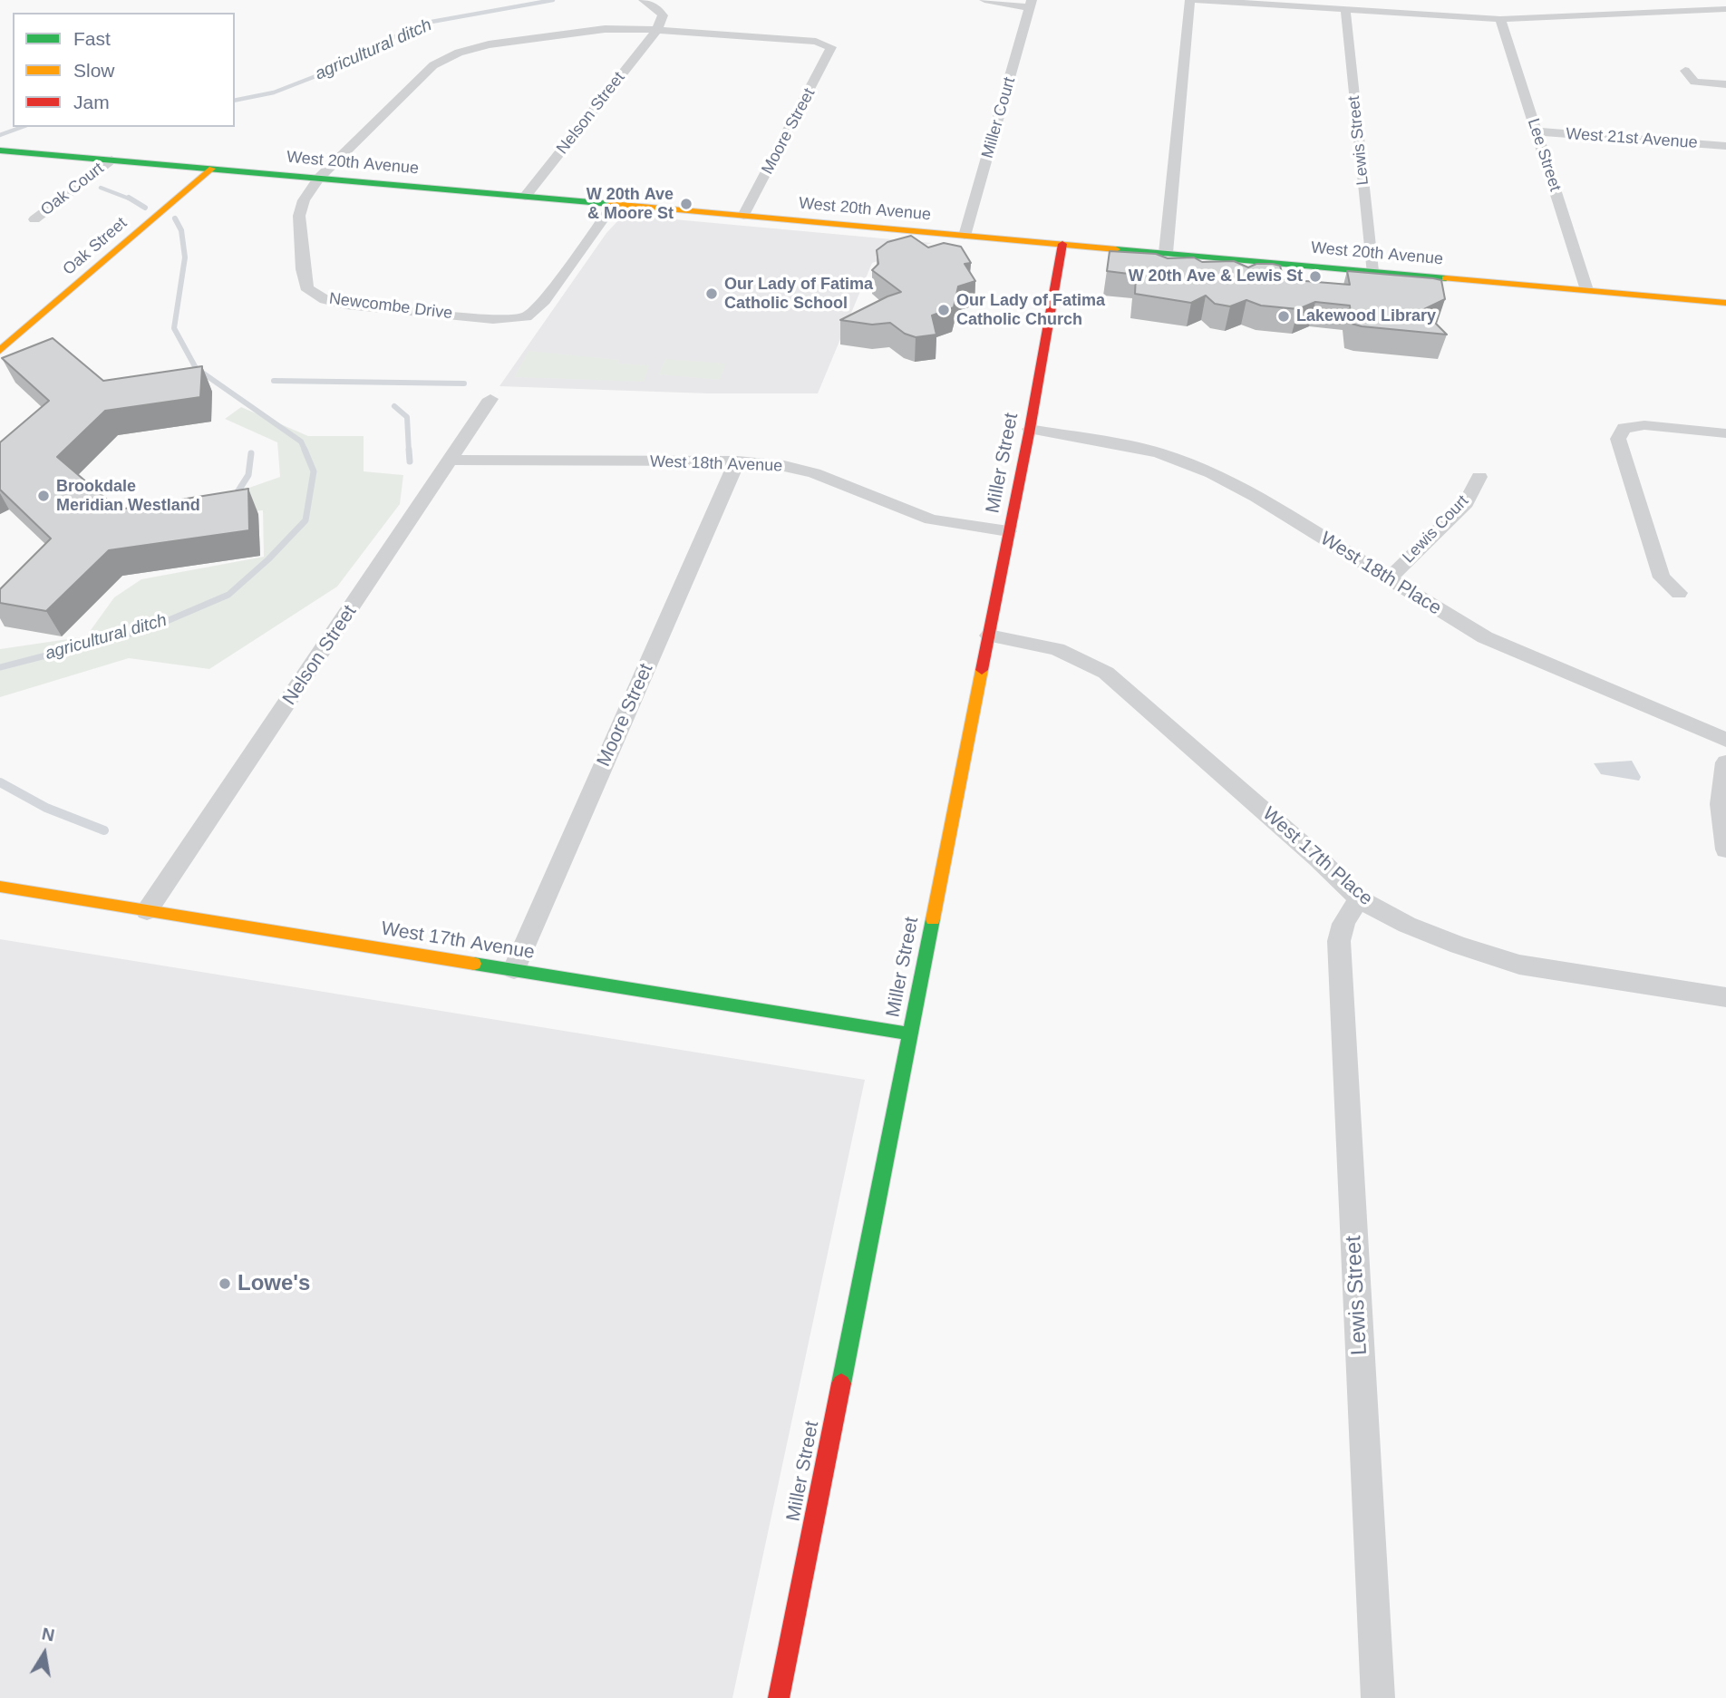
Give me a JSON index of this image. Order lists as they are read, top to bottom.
{
  "streets": {
    "street": [
      "Nelson Street",
      "Miller Court",
      "Moore Street",
      "West 21st Avenue",
      "Lewis Street",
      "Lee Street",
      "West 20th Avenue",
      "Oak Court",
      "Oak Street",
      "Newcombe Drive",
      "Miller Street",
      "West 18th Avenue",
      "Lewis Court",
      "West 18th Place",
      "West 17th Place",
      "West 17th Avenue"
    ]
  },
  "crossings": [
    ["Nelson Street", "West 20th Avenue"],
    ["Nelson Street", "Newcombe Drive"],
    ["Nelson Street", "West 18th Avenue"],
    ["Nelson Street", "West 17th Avenue"],
    ["Miller Court", "West 20th Avenue"],
    ["Moore Street", "West 20th Avenue"],
    ["Moore Street", "Newcombe Drive"],
    ["Moore Street", "West 18th Avenue"],
    ["Moore Street", "West 17th Avenue"],
    ["West 21st Avenue", "Lee Street"],
    ["Lewis Street", "West 20th Avenue"],
    ["Lewis Street", "West 17th Place"],
    ["Lee Street", "West 20th Avenue"],
    ["West 20th Avenue", "Oak Court"],
    ["West 20th Avenue", "Oak Street"],
    ["West 20th Avenue", "Newcombe Drive"],
    ["West 20th Avenue", "Miller Street"],
    ["Miller Street", "West 18th Avenue"],
    ["Miller Street", "West 18th Place"],
    ["Miller Street", "West 17th Place"],
    ["Miller Street", "West 17th Avenue"],
    ["Lewis Court", "West 18th Place"]
  ],
  "water": ["agricultural ditch"],
  "places": [
    "W 20th Ave & Moore St",
    "W 20th Ave & Lewis St",
    "Our Lady of Fatima Catholic School",
    "Our Lady of Fatima Catholic Church",
    "Lakewood Library",
    "Brookdale Meridian Westland",
    "Lowe's"
  ],
  "legend": ["Fast", "Slow", "Jam"],
  "north": "top"
}
